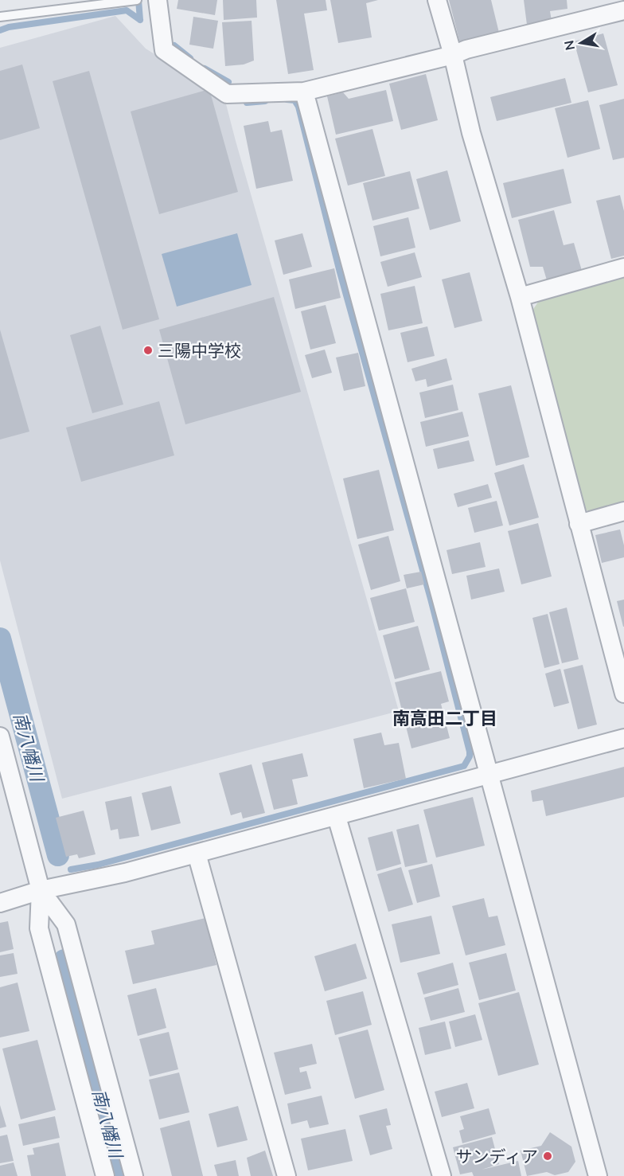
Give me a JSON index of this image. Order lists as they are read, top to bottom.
{
  "districts": ["南高田二丁目"],
  "water": ["南八幡川"],
  "places": ["三陽中学校", "サンディア"],
  "north": "left"
}
